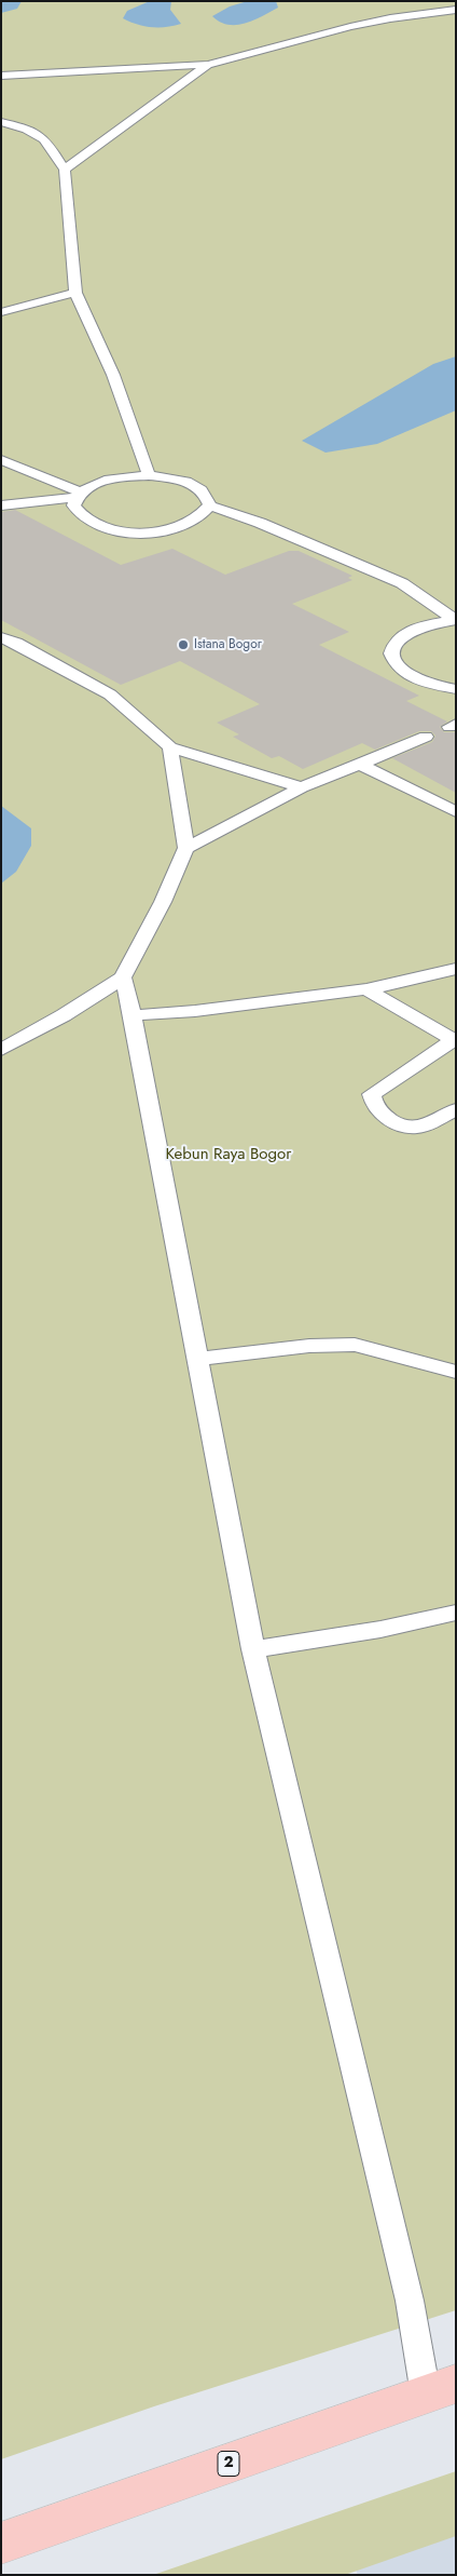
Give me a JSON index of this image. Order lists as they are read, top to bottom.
{
  "streets": {
    "main road": ["2"]
  },
  "parks": ["Kebun Raya Bogor"],
  "places": ["Istana Bogor"]
}
